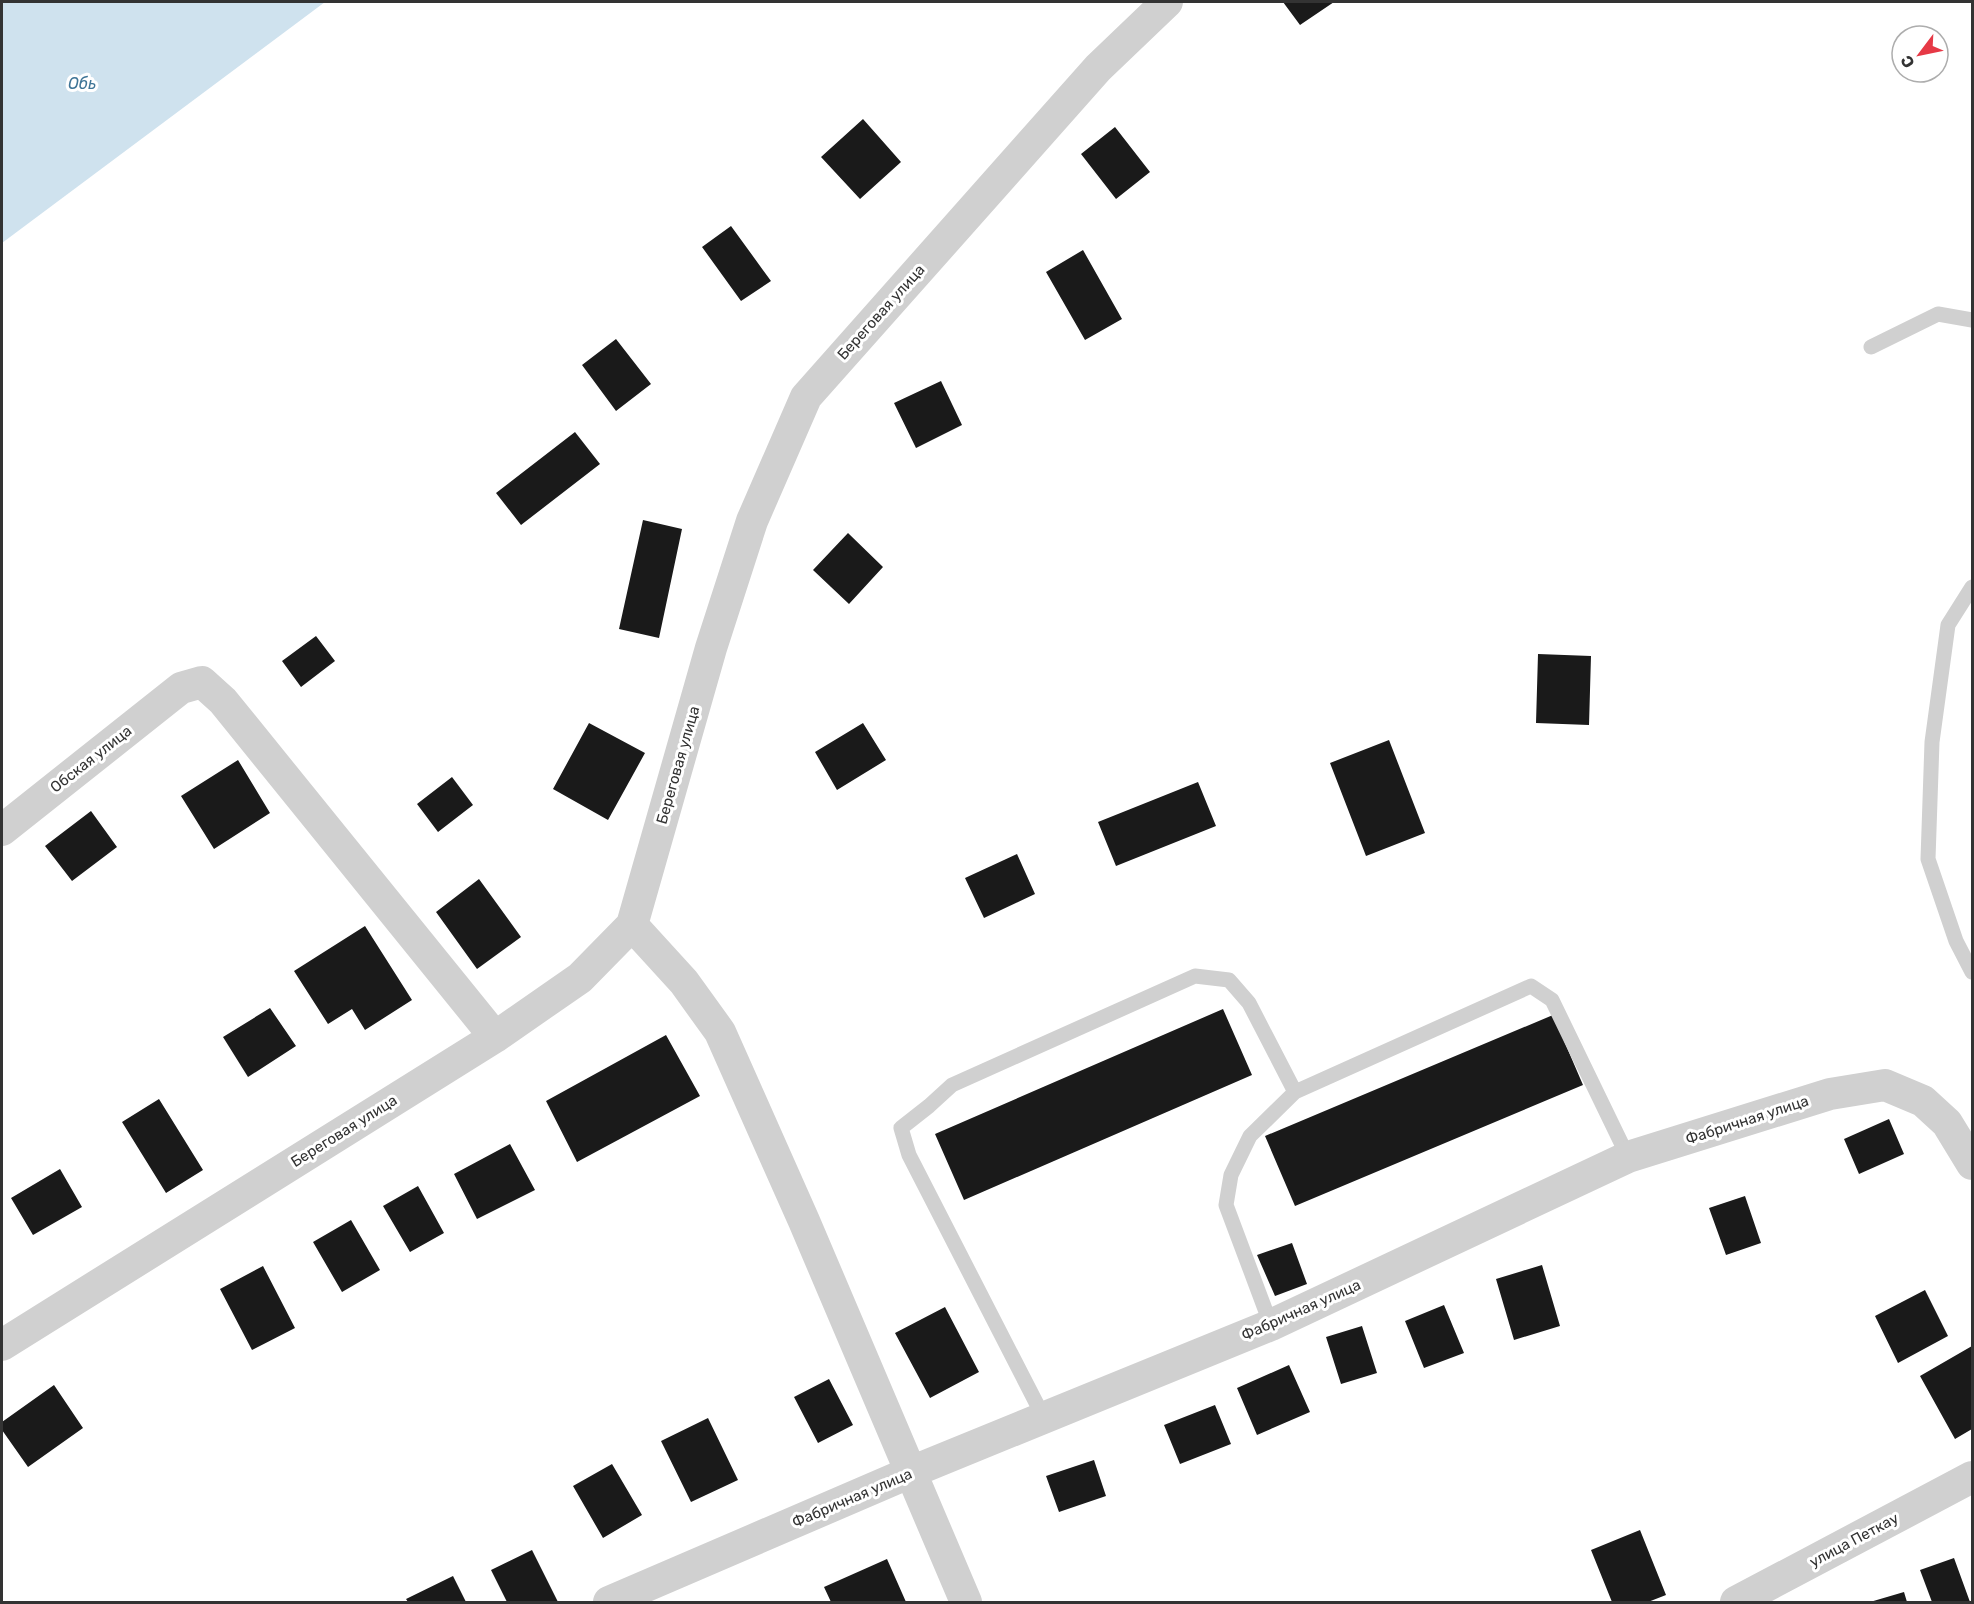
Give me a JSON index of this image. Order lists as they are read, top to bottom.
{
  "streets": {
    "street": [
      "Береговая улица",
      "Обская улица",
      "Фабричная улица",
      "улица Петкау"
    ]
  },
  "crossings": [
    ["Береговая улица", "Обская улица"]
  ],
  "water": ["Обь"],
  "north": "bottom left"
}
